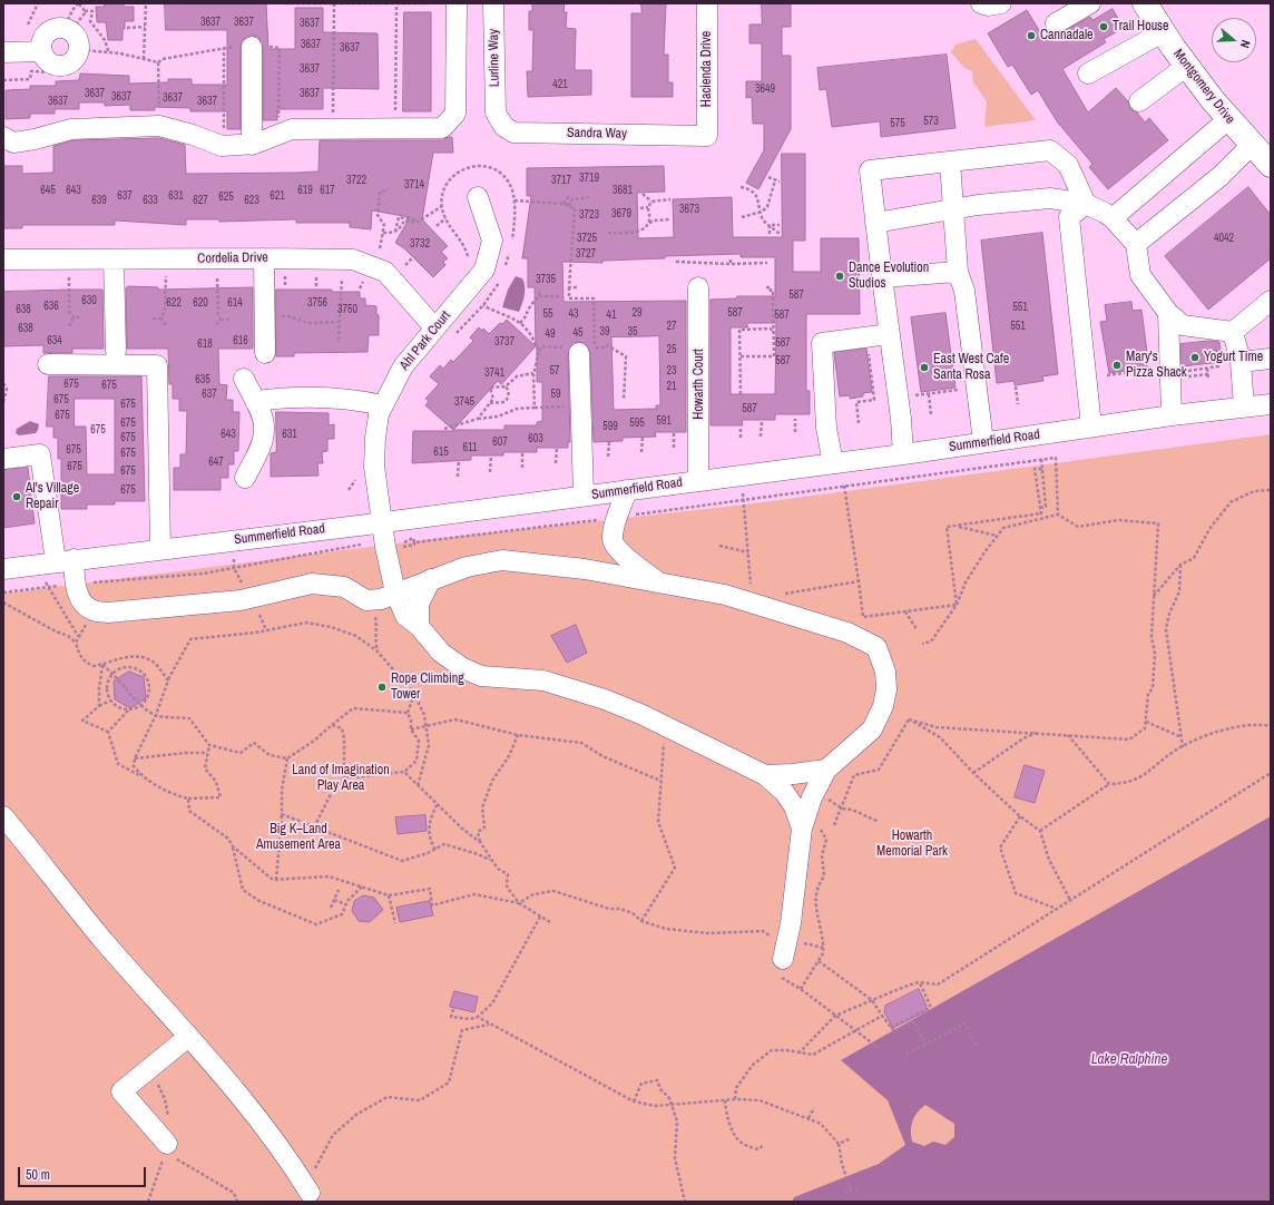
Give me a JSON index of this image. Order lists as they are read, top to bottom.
{
  "streets": {
    "main road": ["Montgomery Drive"],
    "street": [
      "Lurline Way",
      "Hacienda Drive",
      "Sandra Way",
      "Cordelia Drive",
      "Ahl Park Court",
      "Howarth Court",
      "Summerfield Road"
    ]
  },
  "crossings": [
    ["Lurline Way", "Sandra Way"],
    ["Hacienda Drive", "Sandra Way"],
    ["Cordelia Drive", "Ahl Park Court"],
    ["Ahl Park Court", "Summerfield Road"],
    ["Howarth Court", "Summerfield Road"]
  ],
  "water": ["Lake Ralphine"],
  "parks": ["Land of Imagination Play Area", "Big K–Land Amusement Area", "Howarth Memorial Park"],
  "places": [
    "Trail House",
    "Cannadale",
    "Dance Evolution Studios",
    "Yogurt Time",
    "Mary's Pizza Shack",
    "East West Cafe Santa Rosa",
    "Al's Village Repair",
    "Rope Climbing Tower"
  ],
  "house_numbers": [
    "3637",
    "3637",
    "3637",
    "3637",
    "3637",
    "3637",
    "421",
    "3649",
    "3637",
    "3637",
    "3637",
    "3637",
    "3637",
    "3637",
    "573",
    "575",
    "3719",
    "3722",
    "3717",
    "3714",
    "645",
    "643",
    "619",
    "617",
    "3681",
    "637",
    "631",
    "621",
    "625",
    "639",
    "633",
    "627",
    "623",
    "3673",
    "3679",
    "3723",
    "3725",
    "4042",
    "3732",
    "3727",
    "3735",
    "587",
    "630",
    "622",
    "620",
    "614",
    "3756",
    "636",
    "551",
    "638",
    "3750",
    "29",
    "587",
    "55",
    "43",
    "41",
    "587",
    "27",
    "551",
    "638",
    "39",
    "35",
    "45",
    "49",
    "634",
    "616",
    "3737",
    "587",
    "618",
    "25",
    "587",
    "57",
    "23",
    "3741",
    "635",
    "675",
    "675",
    "21",
    "637",
    "59",
    "675",
    "3745",
    "675",
    "587",
    "675",
    "591",
    "675",
    "595",
    "599",
    "675",
    "643",
    "631",
    "675",
    "603",
    "607",
    "611",
    "675",
    "615",
    "675",
    "647",
    "675",
    "675",
    "675"
  ],
  "scale_bar": "50 m",
  "north": "right"
}
